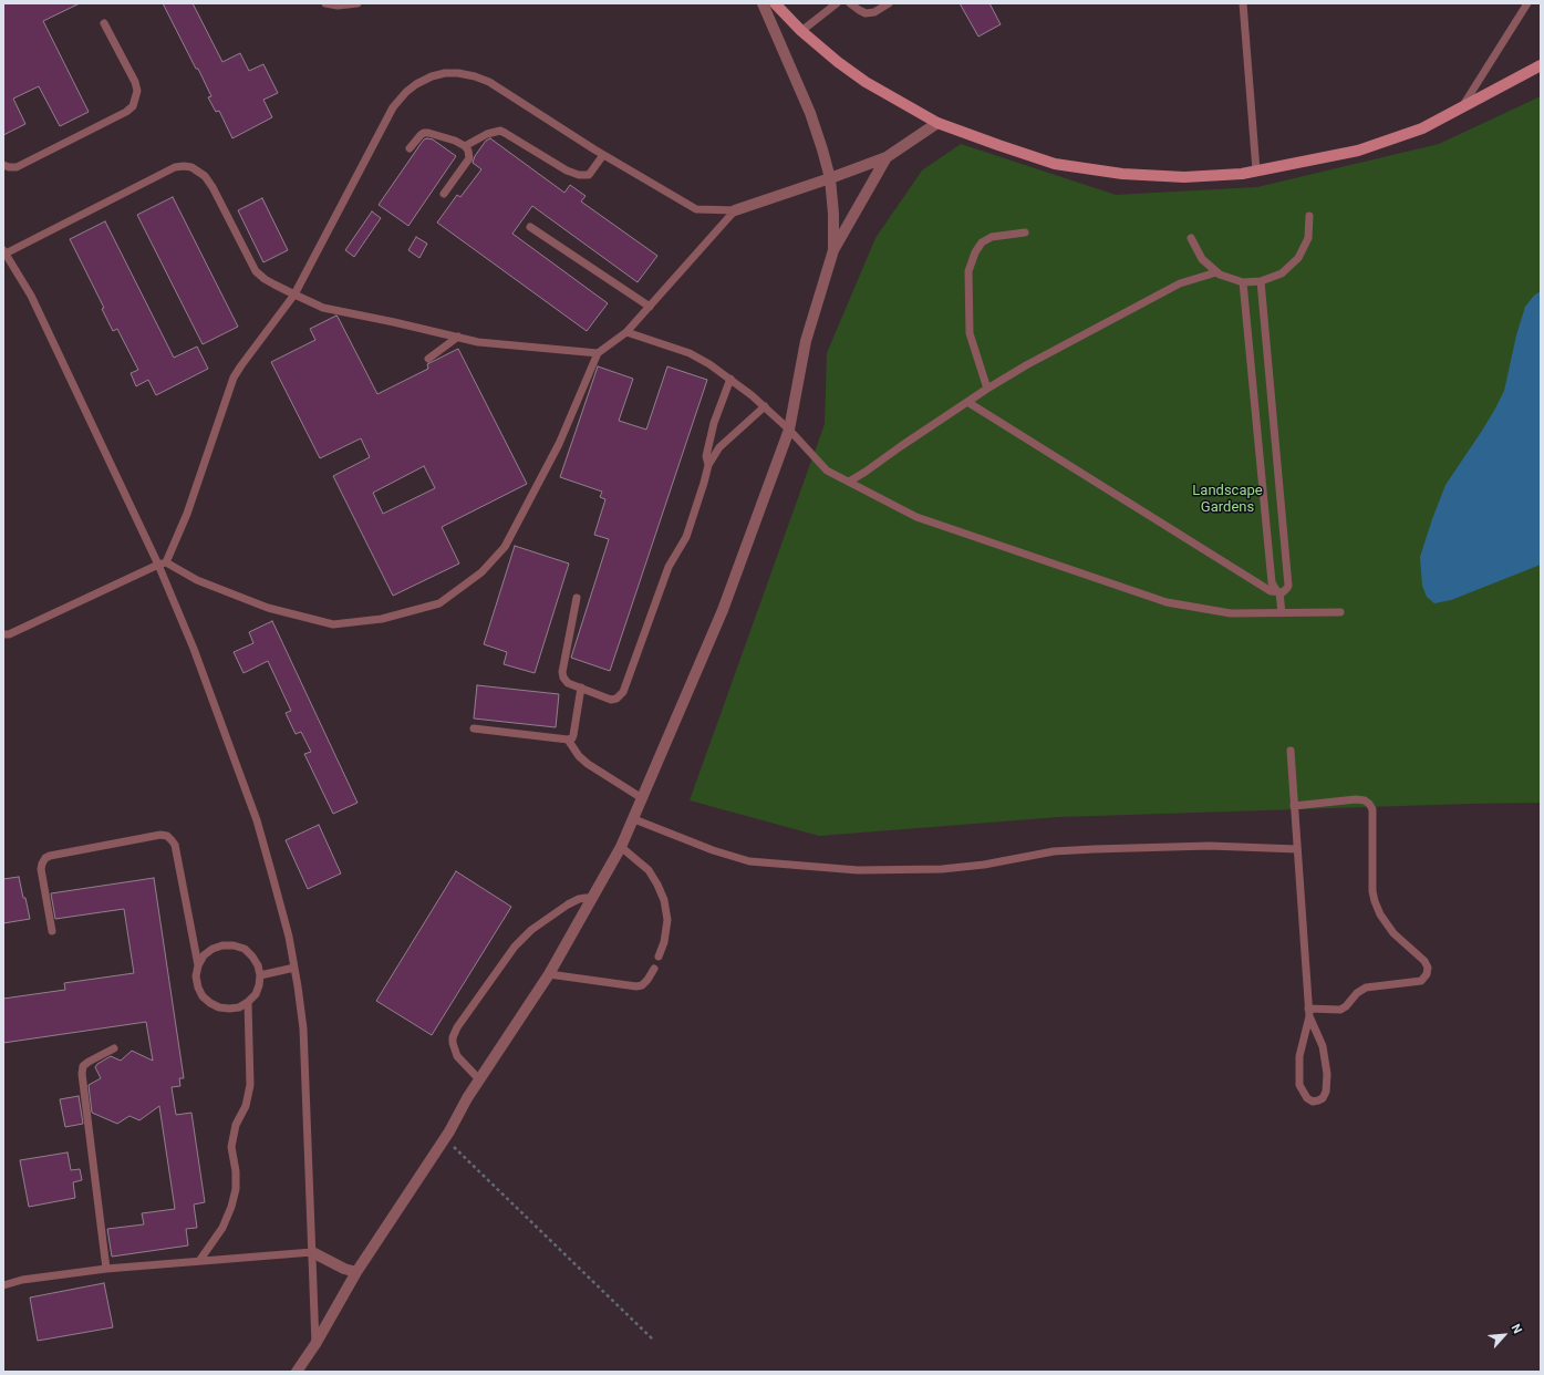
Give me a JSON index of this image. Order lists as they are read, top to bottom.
{
  "parks": ["Landscape Gardens"],
  "north": "top right"
}
